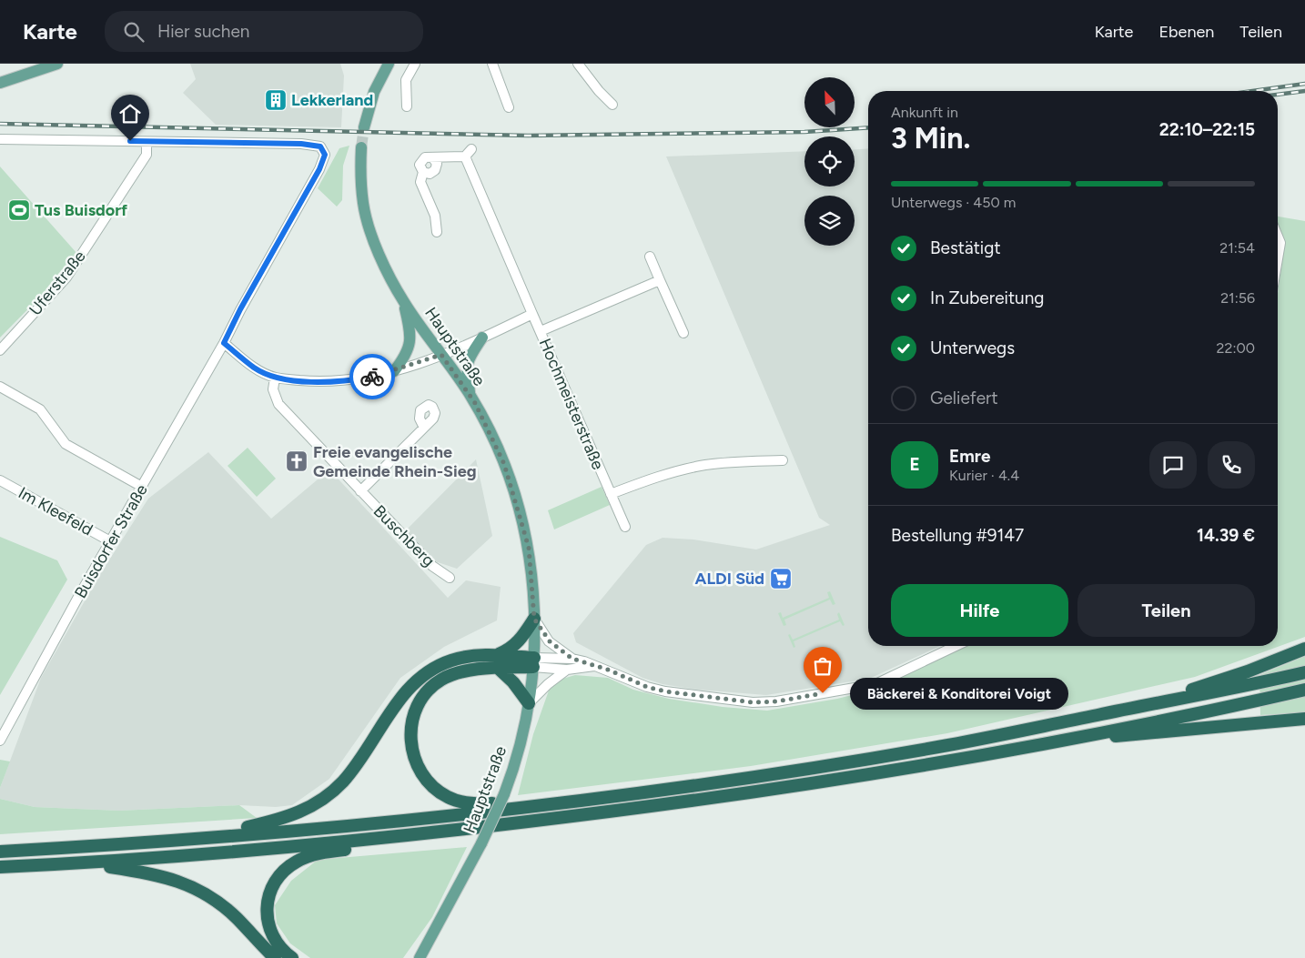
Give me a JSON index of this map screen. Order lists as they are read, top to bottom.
{
  "streets": {
    "main road": ["Hauptstraße"],
    "street": [
      "Uferstraße",
      "Hochmeisterstraße",
      "Im Kleefeld",
      "Buschberg",
      "Buisdorfer Straße"
    ]
  },
  "crossings": [
    ["Uferstraße", "Buisdorfer Straße"],
    ["Im Kleefeld", "Buisdorfer Straße"]
  ],
  "places": {
    "building": ["Lekkerland"],
    "sports": ["Tus Buisdorf"],
    "church": ["Freie evangelische Gemeinde Rhein-Sieg"],
    "supermarket": ["ALDI Süd"],
    "other": ["Bäckerei & Konditorei Voigt"]
  },
  "north": "top left",
  "page": {
    "header": "Karte",
    "search": "Hier suchen",
    "nav": ["Karte", "Ebenen", "Teilen"],
    "heading": ["3 Min.", "Ankunft in", "22:10–22:15"],
    "panel": [
      "Emre",
      "Kurier · 4.4",
      "Bestellung #9147",
      "14.39 €"
    ],
    "bar": "Unterwegs · 450 m",
    "list": [
      ["Bestätigt", "21:54"],
      ["In Zubereitung", "21:56"],
      ["Unterwegs", "22:00"],
      "Geliefert"
    ],
    "round": "E",
    "buttons": ["Hilfe", "Teilen"],
    "bubble": "Bäckerei & Konditorei Voigt"
  }
}
